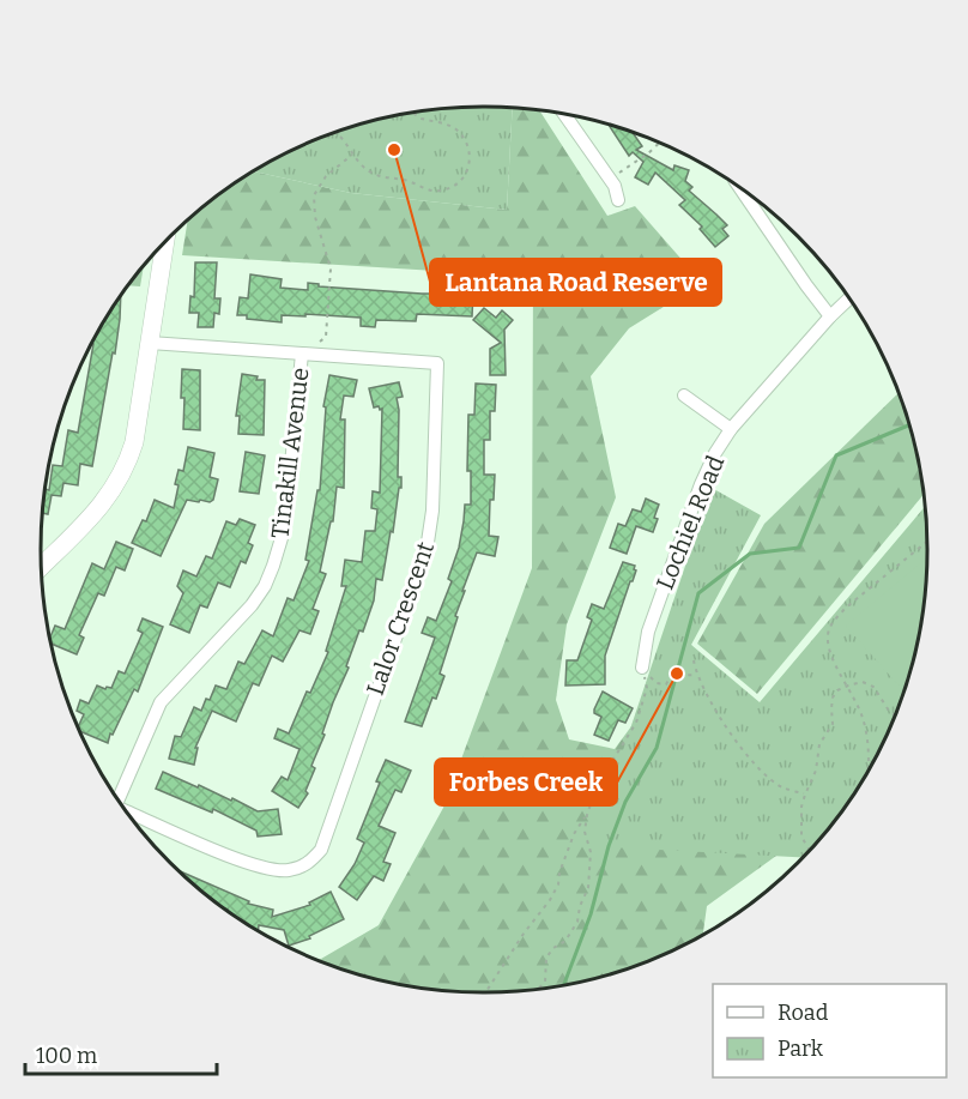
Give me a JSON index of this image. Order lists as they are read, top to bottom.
{
  "streets": {
    "street": ["Tinakill Avenue", "Lochiel Road", "Lalor Crescent"]
  },
  "crossings": [
    ["Tinakill Avenue", "Lalor Crescent"]
  ],
  "places": ["Lantana Road Reserve", "Forbes Creek"],
  "legend": ["Road", "Park"],
  "scale_bar": "100 m"
}
